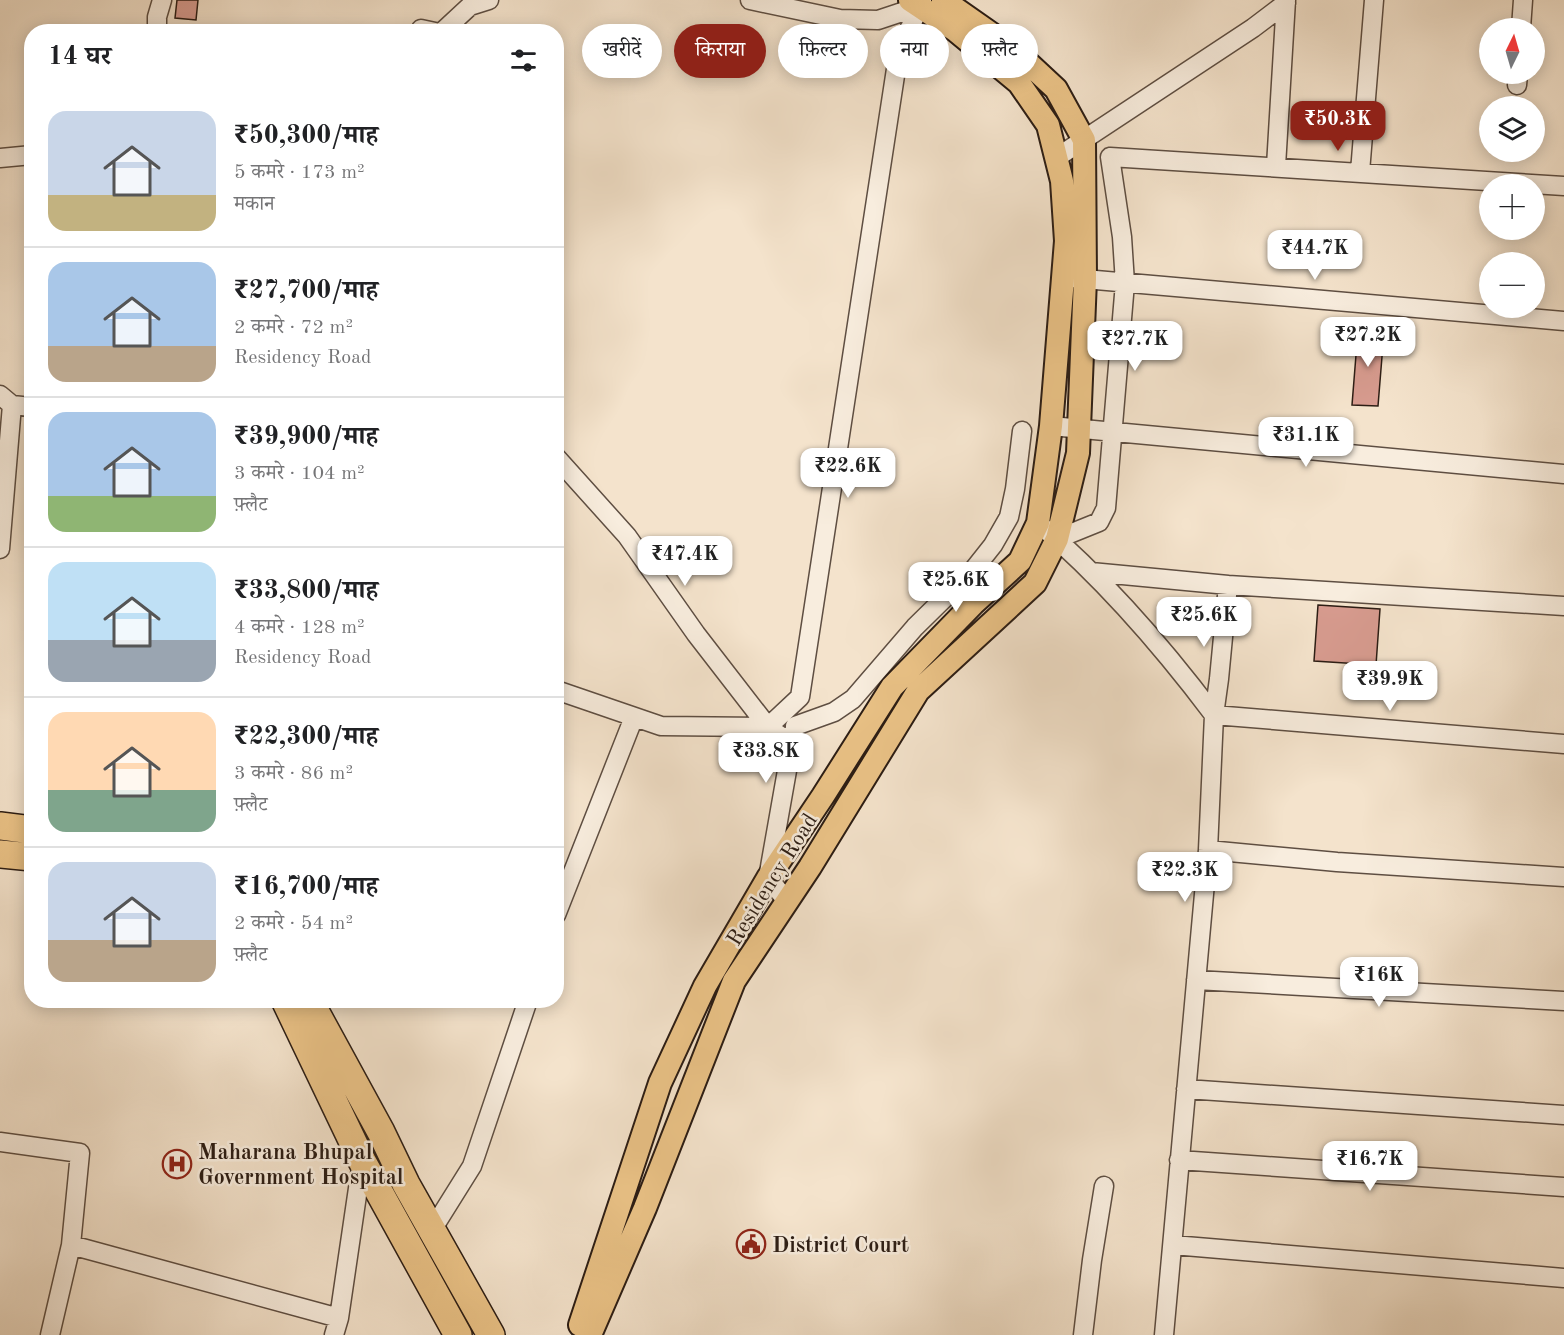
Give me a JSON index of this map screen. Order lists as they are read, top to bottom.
{
  "streets": {
    "main road": ["Residency Road"]
  },
  "places": {
    "hospital": ["Maharana Bhupal Government Hospital"],
    "public building": ["District Court"]
  },
  "north": "top",
  "page": {
    "map_buttons": ["+", "−"],
    "chip": [
      "खरीदें",
      "किराया",
      "फ़िल्टर",
      "नया",
      "फ़्लैट"
    ],
    "heading": "14 घर",
    "list": [
      {
        "name": "₹50,300/माह",
        "note": "5 कमरे · 173 m² · मकान"
      },
      {
        "name": "₹27,700/माह",
        "note": "2 कमरे · 72 m² · Residency Road"
      },
      {
        "name": "₹39,900/माह",
        "note": "3 कमरे · 104 m² · फ़्लैट"
      },
      {
        "name": "₹33,800/माह",
        "note": "4 कमरे · 128 m² · Residency Road"
      },
      {
        "name": "₹22,300/माह",
        "note": "3 कमरे · 86 m² · फ़्लैट"
      },
      {
        "name": "₹16,700/माह",
        "note": "2 कमरे · 54 m² · फ़्लैट"
      }
    ],
    "price": [
      "₹50.3K",
      "₹44.7K",
      "₹27.2K",
      "₹27.7K",
      "₹31.1K",
      "₹22.6K",
      "₹47.4K",
      "₹25.6K",
      "₹25.6K",
      "₹39.9K",
      "₹33.8K",
      "₹22.3K",
      "₹16K",
      "₹16.7K"
    ]
  }
}
